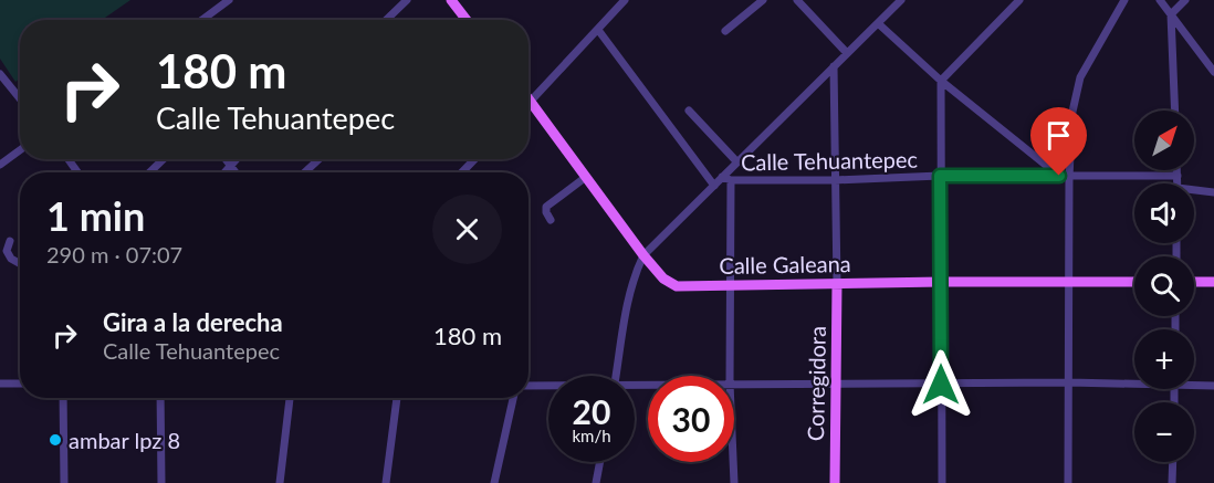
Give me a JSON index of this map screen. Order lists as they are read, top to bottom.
{
  "streets": {
    "main road": ["Calle Galeana", "Corregidora"],
    "street": ["Calle Tehuantepec"]
  },
  "crossings": [
    ["Calle Galeana", "Corregidora"]
  ],
  "places": ["ambar lpz 8"],
  "north": "top right",
  "page": {
    "turn": ["180 m", "Calle Tehuantepec"],
    "map_buttons": ["+", "−"],
    "heading": ["1 min", "290 m · 07:07"],
    "list": [
      {
        "name": "Gira a la derecha",
        "note": "Calle Tehuantepec",
        "value": "180 m"
      }
    ],
    "speed": "20 km/h",
    "limit": "30"
  }
}
